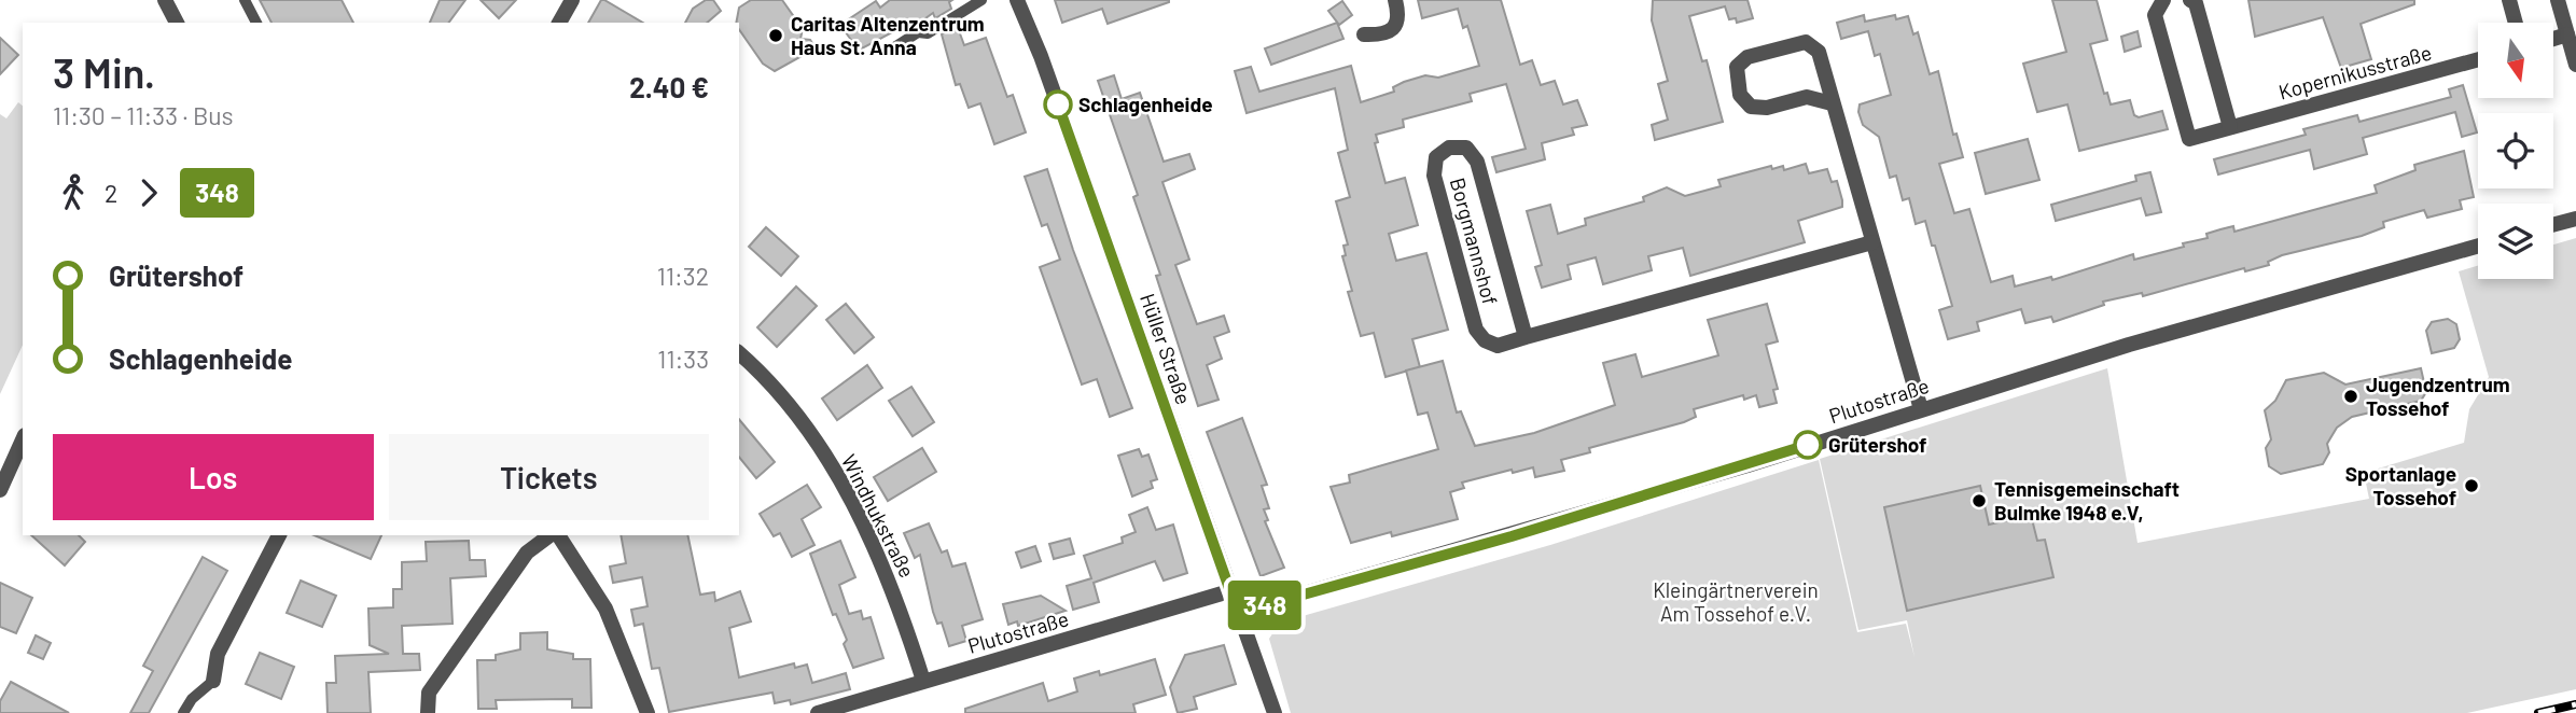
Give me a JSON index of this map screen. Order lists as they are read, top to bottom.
{
  "streets": {
    "street": [
      "Kopernikusstraße",
      "Borgmannshof",
      "Hüller Straße",
      "Plutostraße",
      "Windhukstraße"
    ]
  },
  "crossings": [
    ["Hüller Straße", "Plutostraße"],
    ["Plutostraße", "Windhukstraße"]
  ],
  "parks": ["Kleingärtnerverein Am Tossehof e.V."],
  "places": [
    "Caritas Altenzentrum Haus St. Anna",
    "Schlagenheide",
    "Jugendzentrum Tossehof",
    "Grütershof",
    "Sportanlage Tossehof",
    "Tennisgemeinschaft Bulmke 1948 e.V,"
  ],
  "lines": ["bus line 348"],
  "north": "bottom",
  "page": {
    "on_map": "348",
    "heading": ["3 Min.", "11:30 – 11:33 · Bus", "2.40 €"],
    "legs": ["2", "348"],
    "list": [
      {
        "name": "Grütershof",
        "value": "11:32"
      },
      {
        "name": "Schlagenheide",
        "value": "11:33"
      }
    ],
    "buttons": ["Los", "Tickets"]
  }
}
